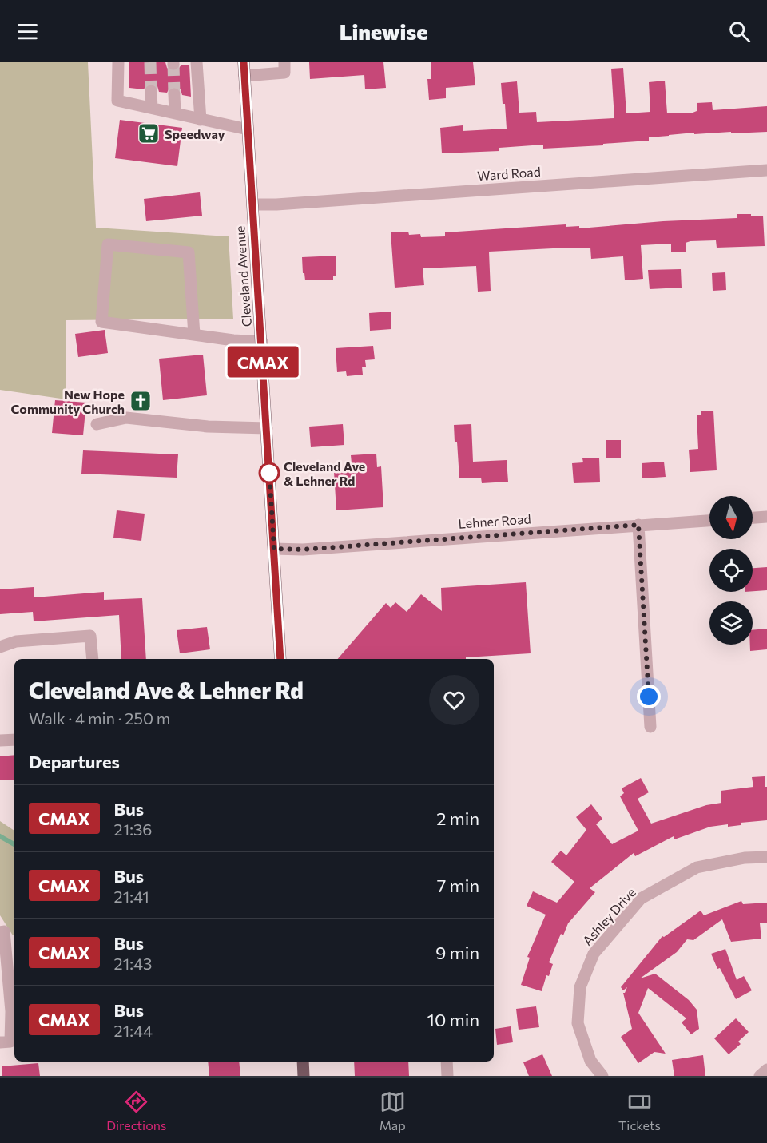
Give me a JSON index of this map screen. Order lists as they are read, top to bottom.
{
  "streets": {
    "main road": ["Cleveland Avenue"],
    "street": ["Ward Road", "Lehner Road", "Ashley Drive"]
  },
  "crossings": [
    ["Ward Road", "Cleveland Avenue"],
    ["Cleveland Avenue", "Lehner Road"]
  ],
  "places": {
    "supermarket": ["Speedway"],
    "church": ["New Hope Community Church"],
    "other": ["Cleveland Ave & Lehner Rd"]
  },
  "lines": ["bus line CMAX"],
  "north": "bottom",
  "page": {
    "header": "Linewise",
    "on_map": "CMAX",
    "heading": [
      ["Cleveland Ave & Lehner Rd", "Walk · 4 min · 250 m"],
      "Departures"
    ],
    "list": [
      {
        "mark": "CMAX",
        "name": "Bus",
        "note": "21:36",
        "value": "2 min"
      },
      {
        "mark": "CMAX",
        "name": "Bus",
        "note": "21:41",
        "value": "7 min"
      },
      {
        "mark": "CMAX",
        "name": "Bus",
        "note": "21:43",
        "value": "9 min"
      },
      {
        "mark": "CMAX",
        "name": "Bus",
        "note": "21:44",
        "value": "10 min"
      }
    ],
    "tabs": ["Directions", "Map", "Tickets"]
  }
}
